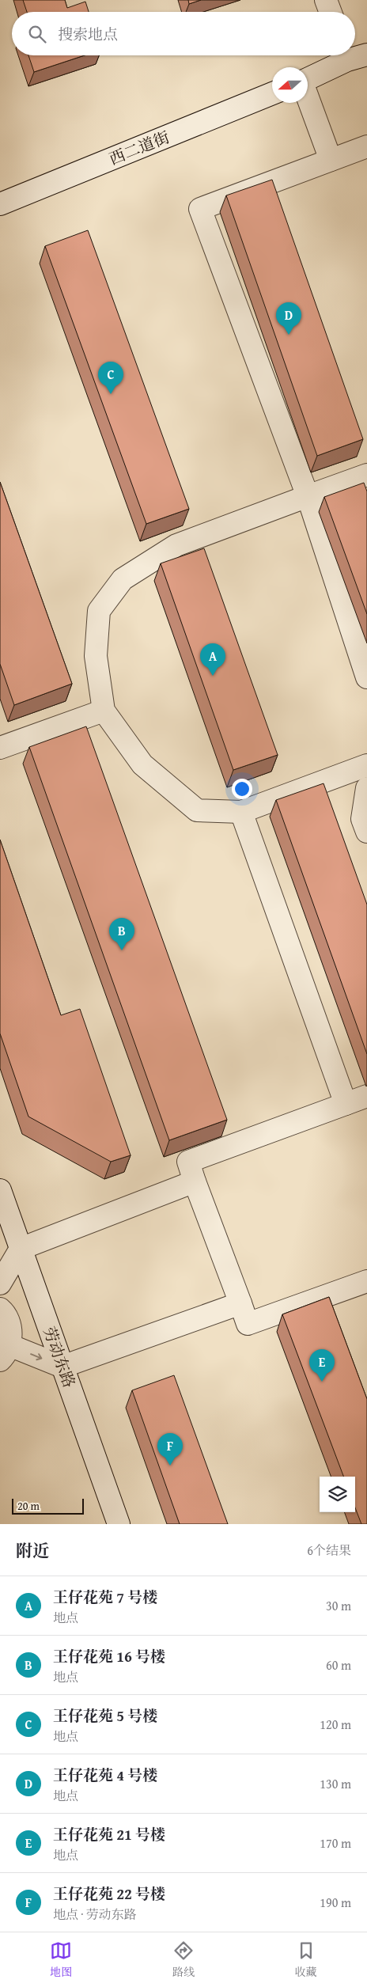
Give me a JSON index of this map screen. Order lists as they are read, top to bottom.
{
  "streets": {
    "street": ["西二道街", "劳动东路"]
  },
  "scale_bar": "20 m",
  "north": "left",
  "page": {
    "search": "搜索地点",
    "pins": [
      "D",
      "C",
      "A",
      "B",
      "E",
      "F"
    ],
    "scale": "20 m",
    "heading": ["附近", "6个结果"],
    "list": [
      {
        "mark": "A",
        "name": "王仔花苑 7 号楼",
        "note": "地点",
        "value": "30 m"
      },
      {
        "mark": "B",
        "name": "王仔花苑 16 号楼",
        "note": "地点",
        "value": "60 m"
      },
      {
        "mark": "C",
        "name": "王仔花苑 5 号楼",
        "note": "地点",
        "value": "120 m"
      },
      {
        "mark": "D",
        "name": "王仔花苑 4 号楼",
        "note": "地点",
        "value": "130 m"
      },
      {
        "mark": "E",
        "name": "王仔花苑 21 号楼",
        "note": "地点",
        "value": "170 m"
      },
      {
        "mark": "F",
        "name": "王仔花苑 22 号楼",
        "note": "地点 · 劳动东路",
        "value": "190 m"
      }
    ],
    "nav": ["地图", "路线", "收藏"]
  }
}
